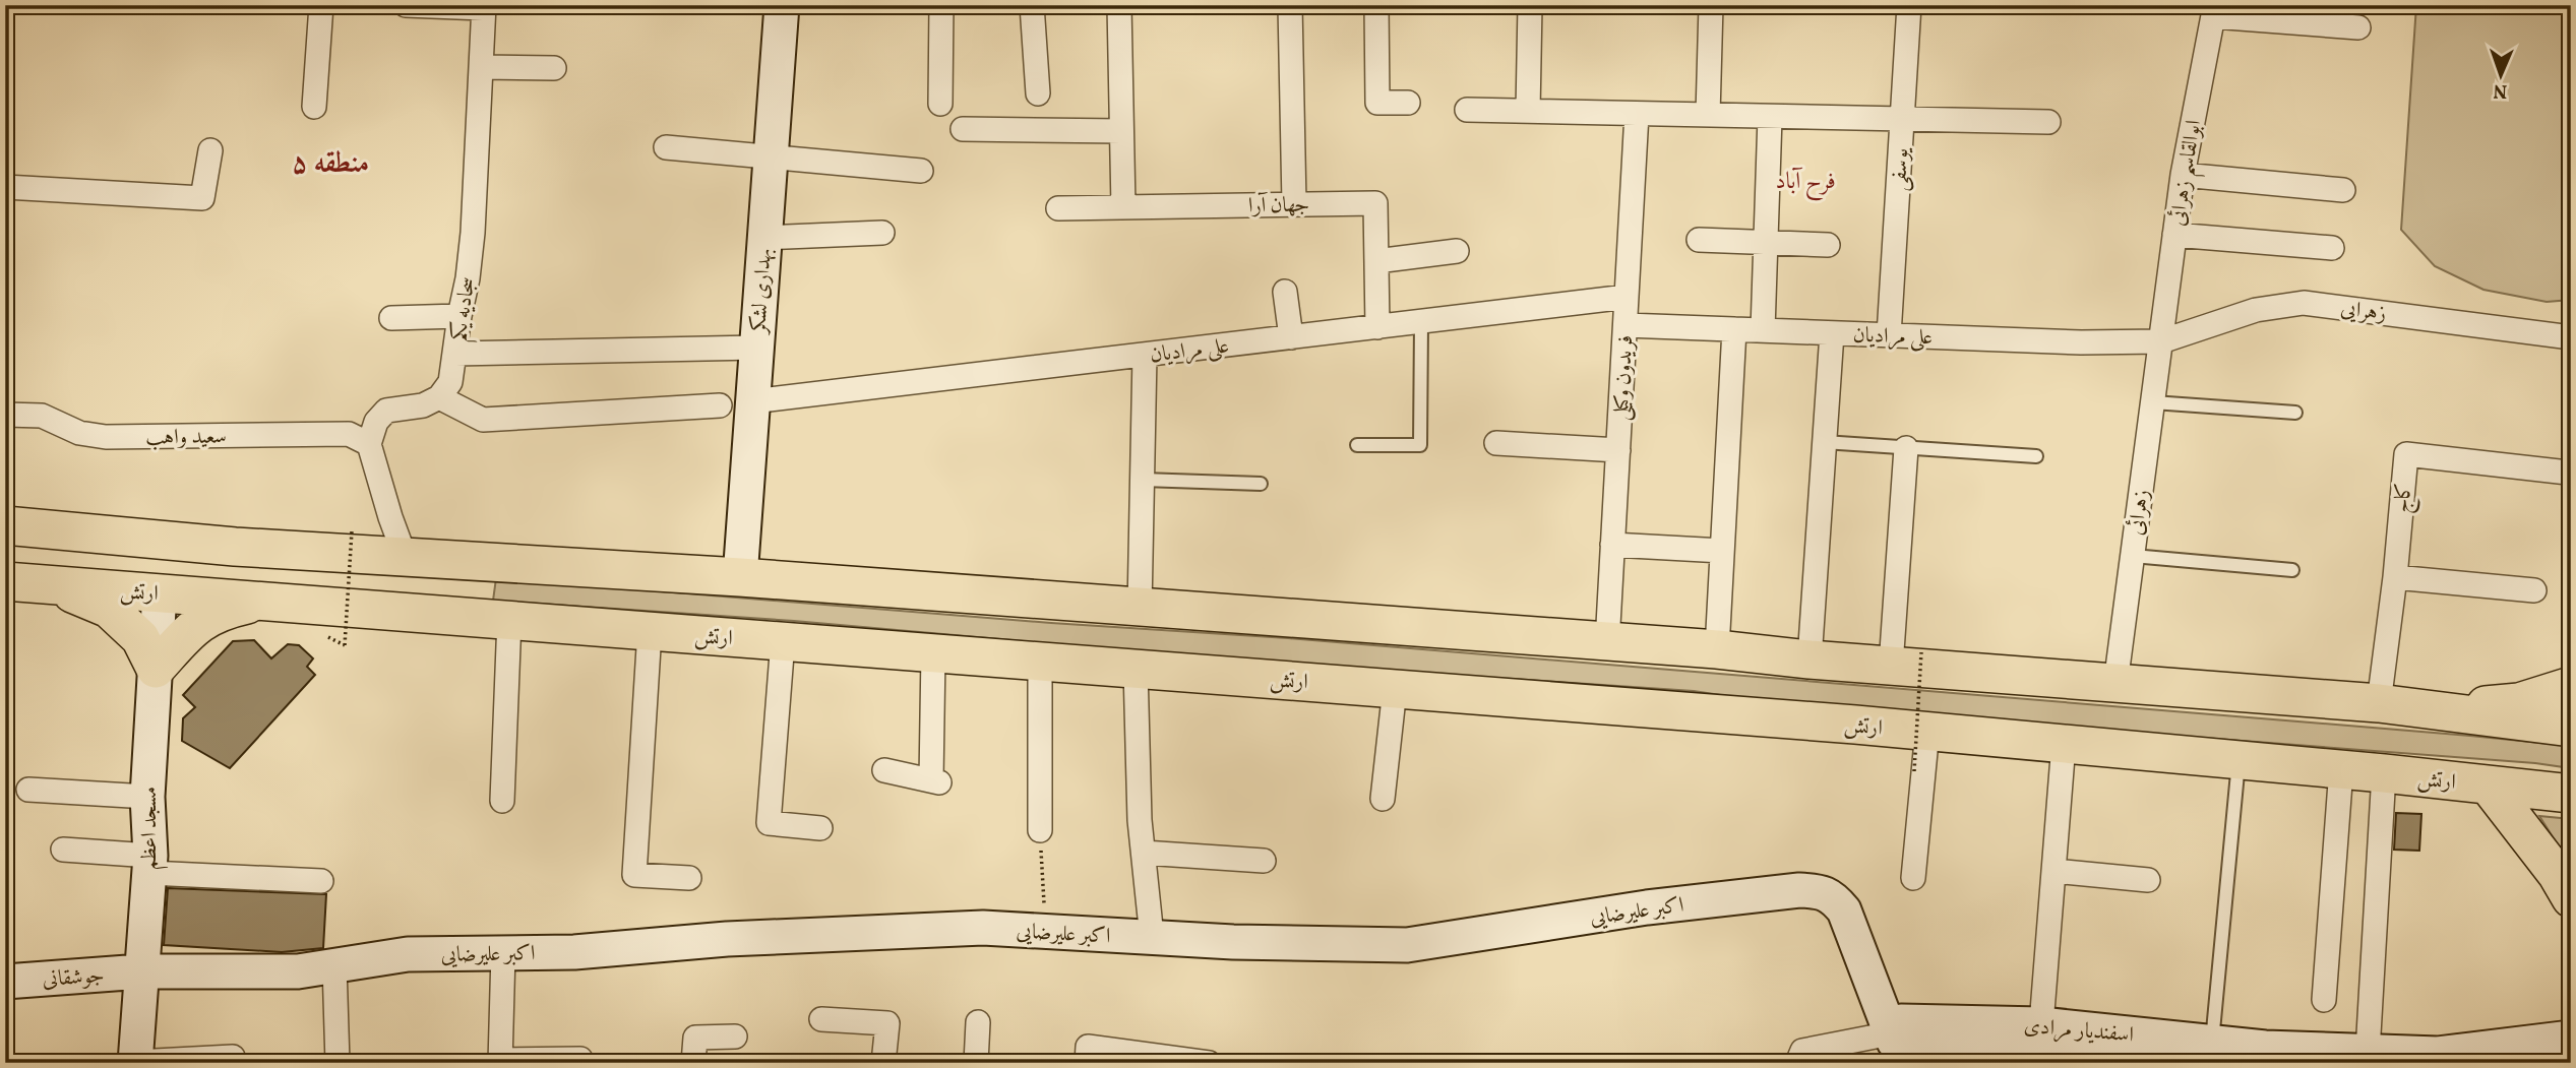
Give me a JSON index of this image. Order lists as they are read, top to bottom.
{
  "streets": {
    "main road": ["ارتش"],
    "street": [
      "یوسفی",
      "ابوالقاسم زهرائی",
      "جهان آرا",
      "بهداری لشکر",
      "سجادیه یکم",
      "زهرایی",
      "علی مرادیان",
      "فریدون وکیلی",
      "سعید واهب",
      "کاج",
      "زهرائی",
      "مسجد اعظم",
      "اکبر علیرضایی",
      "جوشقانی",
      "اسفندیار مرادی"
    ]
  },
  "crossings": [
    ["یوسفی", "علی مرادیان"],
    ["ابوالقاسم زهرائی", "زهرایی"],
    ["ابوالقاسم زهرائی", "علی مرادیان"],
    ["ابوالقاسم زهرائی", "زهرائی"],
    ["جهان آرا", "علی مرادیان"],
    ["بهداری لشکر", "علی مرادیان"],
    ["سجادیه یکم", "علی مرادیان"],
    ["زهرایی", "علی مرادیان"],
    ["زهرایی", "زهرائی"],
    ["علی مرادیان", "فریدون وکیلی"],
    ["علی مرادیان", "زهرائی"],
    ["ارتش", "مسجد اعظم"],
    ["مسجد اعظم", "اکبر علیرضایی"],
    ["مسجد اعظم", "جوشقانی"],
    ["اکبر علیرضایی", "جوشقانی"],
    ["اکبر علیرضایی", "اسفندیار مرادی"]
  ],
  "districts": ["منطقه ۵", "فرح آباد"],
  "north": "bottom"
}
